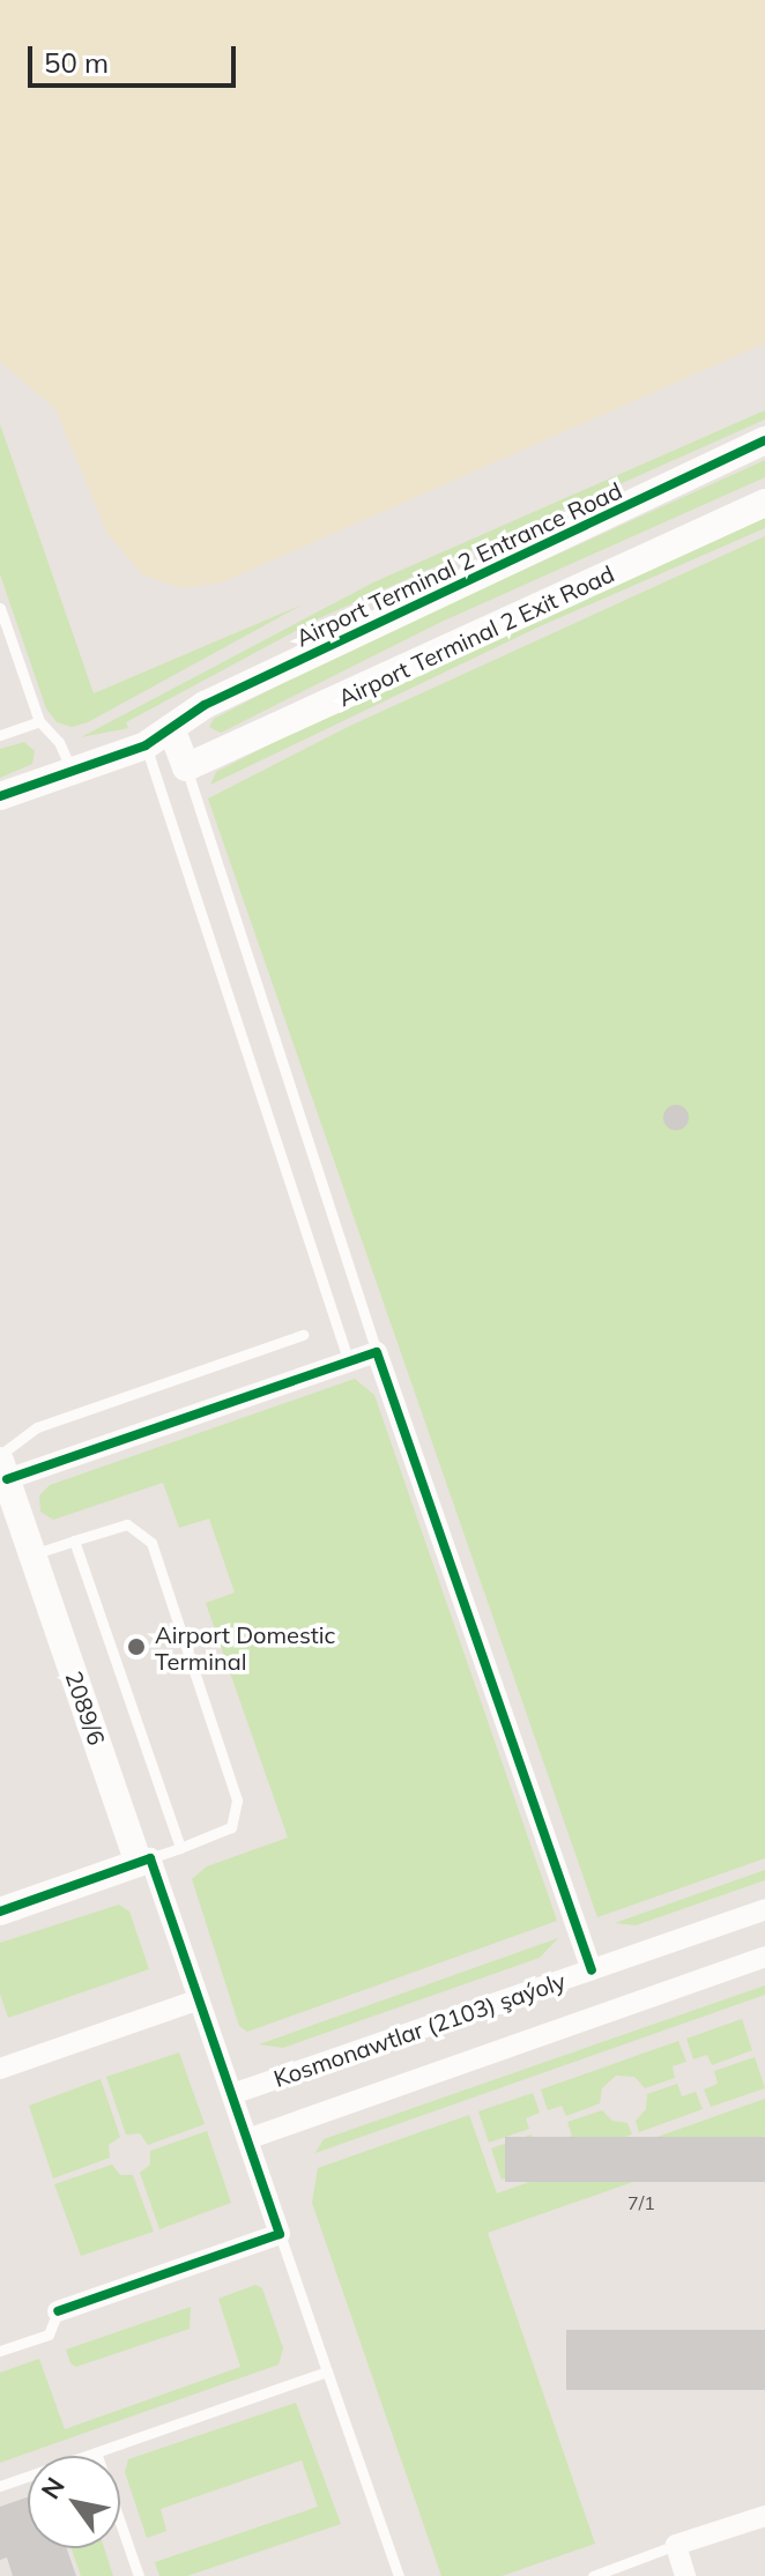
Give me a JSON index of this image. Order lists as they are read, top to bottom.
{
  "streets": {
    "street": [
      "Airport Terminal 2 Entrance Road",
      "Airport Terminal 2 Exit Road",
      "2089/6",
      "Kosmonawtlar (2103) şaýoly"
    ]
  },
  "places": ["Airport Domestic Terminal"],
  "house_numbers": ["7/1"],
  "scale_bar": "50 m",
  "north": "top left"
}
